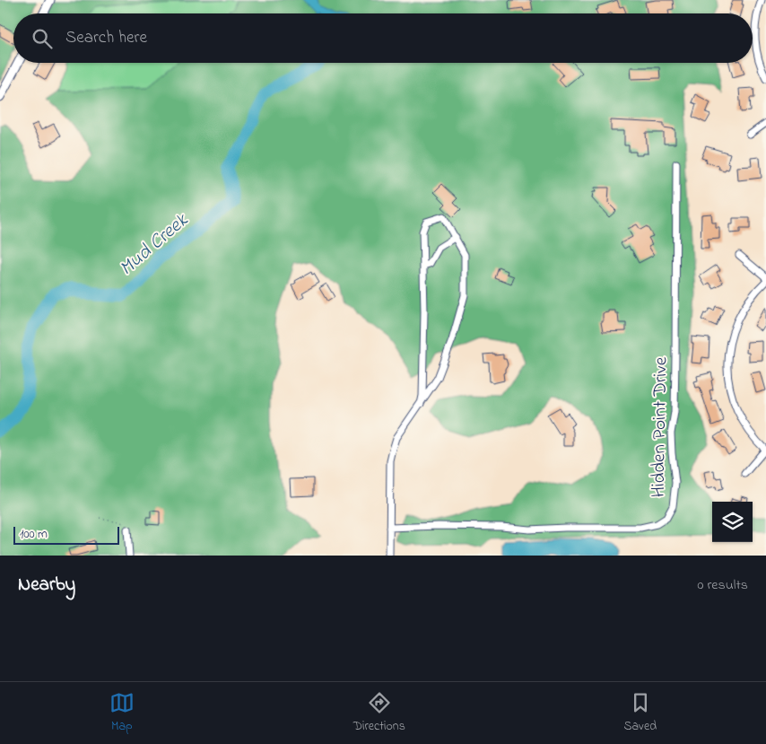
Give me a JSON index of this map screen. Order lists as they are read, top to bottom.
{
  "streets": {
    "street": ["Hidden Point Drive"]
  },
  "water": ["Mud Creek"],
  "scale_bar": "100 m",
  "page": {
    "search": "Search here",
    "scale": "100 m",
    "heading": ["Nearby", "0 results"],
    "nav": ["Map", "Directions", "Saved"]
  }
}
